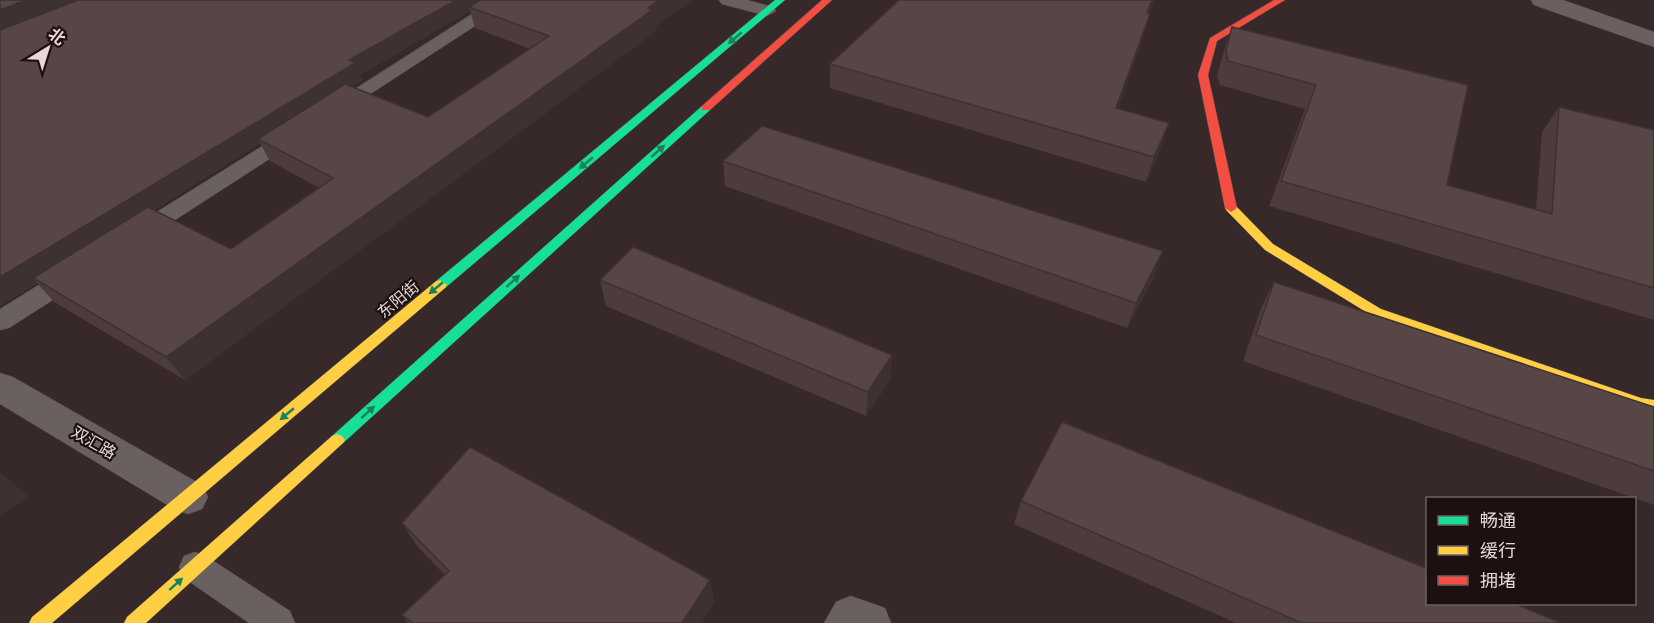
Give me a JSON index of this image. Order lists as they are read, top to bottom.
{
  "streets": {
    "main road": ["东阳街"],
    "street": ["双汇路"]
  },
  "crossings": [
    ["东阳街", "双汇路"]
  ],
  "legend": ["畅通", "缓行", "拥堵"],
  "north": "top right"
}
